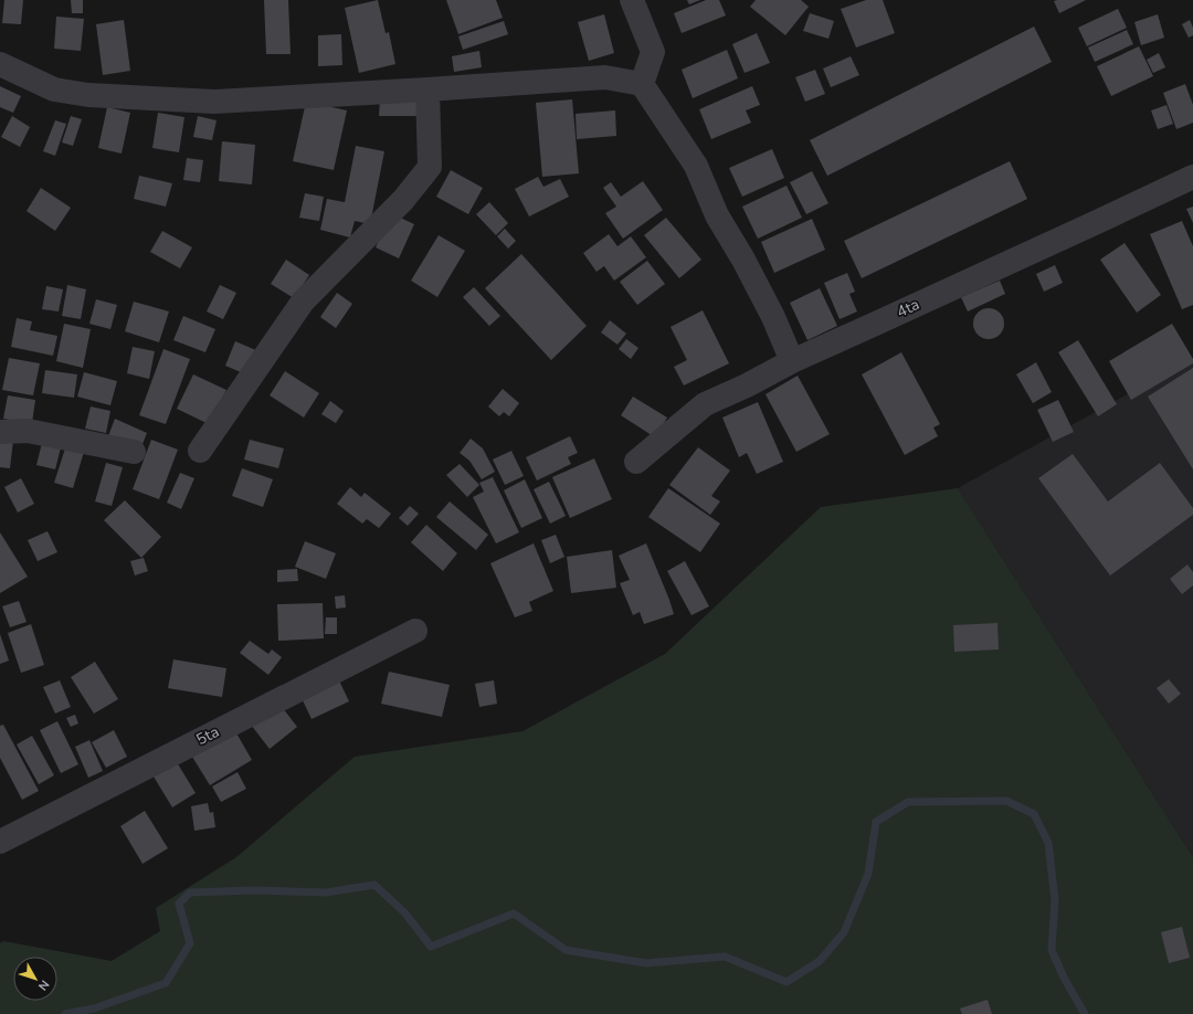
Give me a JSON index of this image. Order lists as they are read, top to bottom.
{
  "streets": {
    "street": ["4ta", "5ta"]
  },
  "north": "bottom right"
}
